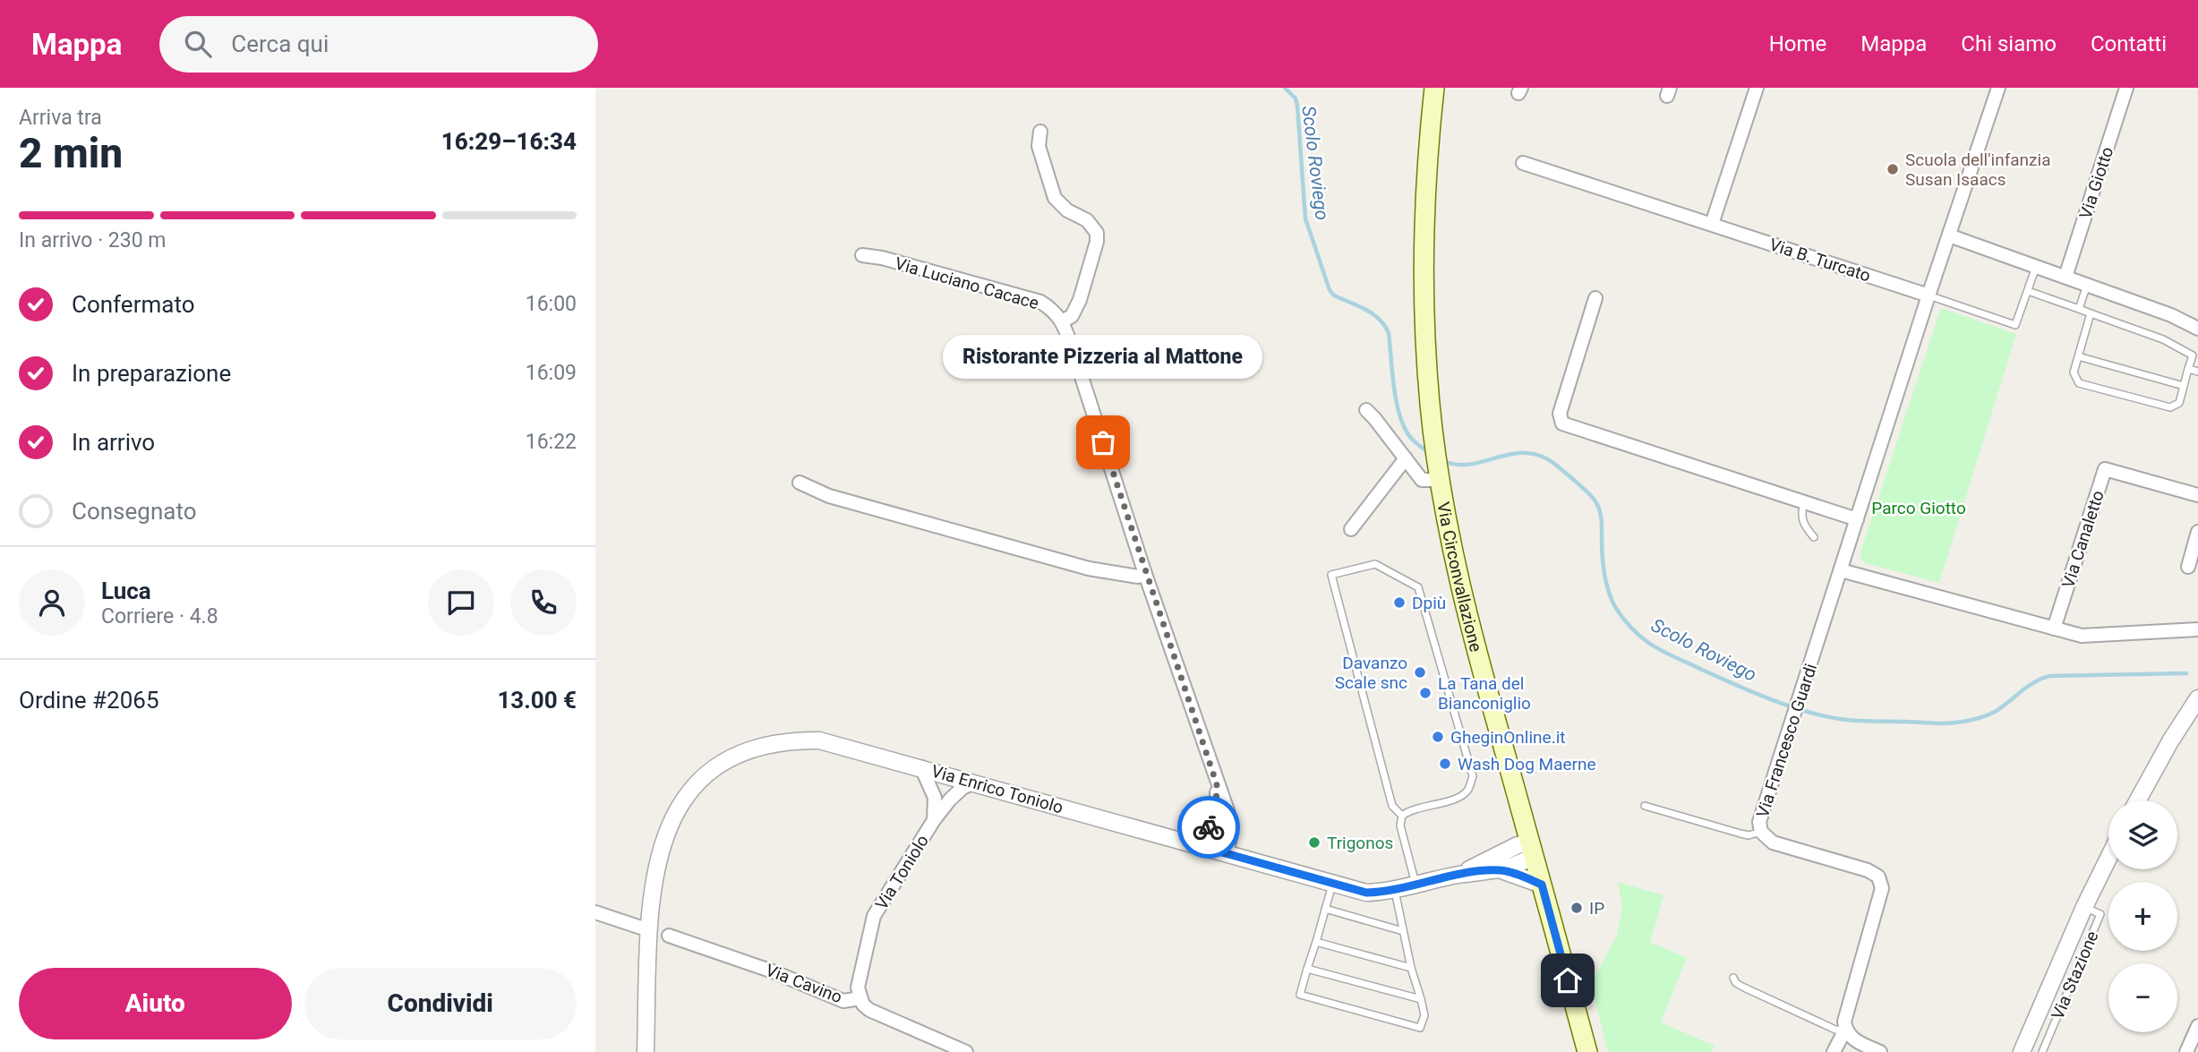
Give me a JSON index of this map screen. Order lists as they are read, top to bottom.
{
  "streets": {
    "main road": ["Via Circonvallazione"],
    "street": [
      "Via Giotto",
      "Via B. Turcato",
      "Via Luciano Cacace",
      "Via Canaletto",
      "Via Francesco Guardi",
      "Via Enrico Toniolo",
      "Via Toniolo",
      "Via Stazione",
      "Via Cavino"
    ]
  },
  "crossings": [
    ["Via B. Turcato", "Via Francesco Guardi"],
    ["Via Luciano Cacace", "Via Enrico Toniolo"],
    ["Via Circonvallazione", "Via Enrico Toniolo"],
    ["Via Enrico Toniolo", "Via Toniolo"],
    ["Via Toniolo", "Via Cavino"]
  ],
  "water": ["Scolo Roviego"],
  "parks": ["Parco Giotto"],
  "places": [
    "Scuola dell'infanzia Susan Isaacs",
    "Ristorante Pizzeria al Mattone",
    "Dpiù",
    "Davanzo Scale snc",
    "La Tana del Bianconiglio",
    "GheginOnline.it",
    "Wash Dog Maerne",
    "Trigonos",
    "IP"
  ],
  "page": {
    "header": "Mappa",
    "search": "Cerca qui",
    "nav": [
      "Home",
      "Mappa",
      "Chi siamo",
      "Contatti"
    ],
    "heading": ["2 min", "Arriva tra", "16:29–16:34"],
    "panel": [
      "Luca",
      "Corriere · 4.8",
      "Ordine #2065",
      "13.00 €"
    ],
    "bar": "In arrivo · 230 m",
    "list": [
      ["Confermato", "16:00"],
      ["In preparazione", "16:09"],
      ["In arrivo", "16:22"],
      "Consegnato"
    ],
    "bubble": "Ristorante Pizzeria al Mattone",
    "map_buttons": ["+", "−"],
    "buttons": ["Aiuto", "Condividi"]
  }
}
